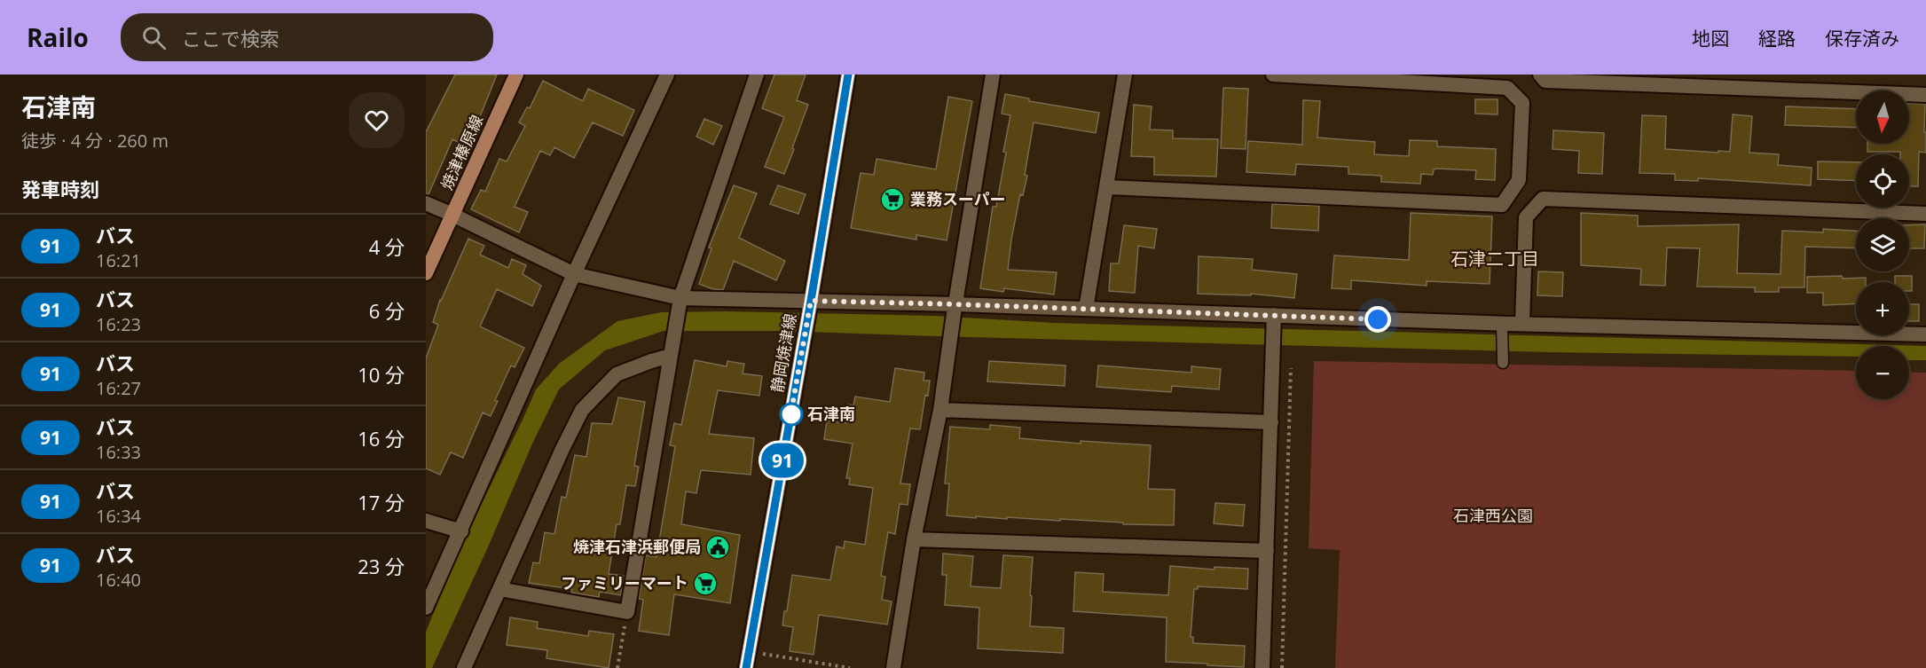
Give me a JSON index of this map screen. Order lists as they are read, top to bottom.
{
  "streets": {
    "main road": ["焼津榛原線", "静岡焼津線"]
  },
  "districts": ["石津二丁目"],
  "parks": ["石津西公園"],
  "places": {
    "supermarket": ["業務スーパー", "ファミリーマート"],
    "other": ["石津南"],
    "public building": ["焼津石津浜郵便局"]
  },
  "lines": ["bus line 91"],
  "north": "bottom",
  "page": {
    "header": "Railo",
    "search": "ここで検索",
    "nav": ["地図", "経路", "保存済み"],
    "heading": [
      ["石津南", "徒歩 · 4 分 · 260 m"],
      "発車時刻"
    ],
    "on_map": "91",
    "map_buttons": ["+", "−"],
    "list": [
      {
        "mark": "91",
        "name": "バス",
        "note": "16:21",
        "value": "4 分"
      },
      {
        "mark": "91",
        "name": "バス",
        "note": "16:23",
        "value": "6 分"
      },
      {
        "mark": "91",
        "name": "バス",
        "note": "16:27",
        "value": "10 分"
      },
      {
        "mark": "91",
        "name": "バス",
        "note": "16:33",
        "value": "16 分"
      },
      {
        "mark": "91",
        "name": "バス",
        "note": "16:34",
        "value": "17 分"
      },
      {
        "mark": "91",
        "name": "バス",
        "note": "16:40",
        "value": "23 分"
      }
    ]
  }
}
